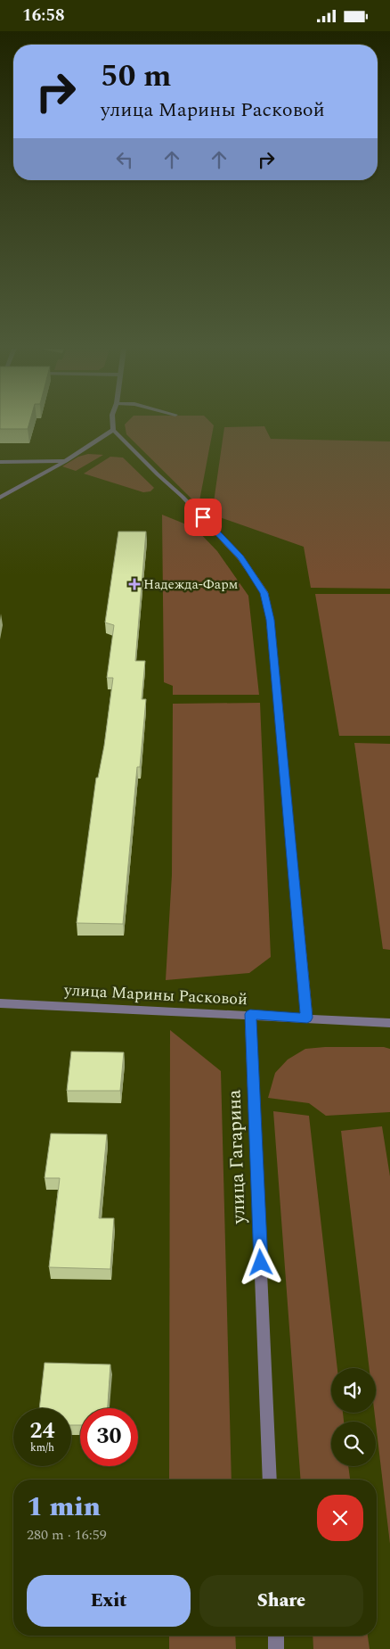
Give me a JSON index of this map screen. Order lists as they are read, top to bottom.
{
  "streets": {
    "street": ["улица Марины Расковой", "улица Гагарина"]
  },
  "crossings": [
    ["улица Марины Расковой", "улица Гагарина"]
  ],
  "places": {
    "health": ["Надежда-Фарм"]
  },
  "page": {
    "status": "16:58",
    "turn": ["50 m", "улица Марины Расковой"],
    "speed": "24 km/h",
    "limit": "30",
    "heading": ["1 min", "280 m · 16:59"],
    "buttons": ["Exit", "Share"]
  }
}
